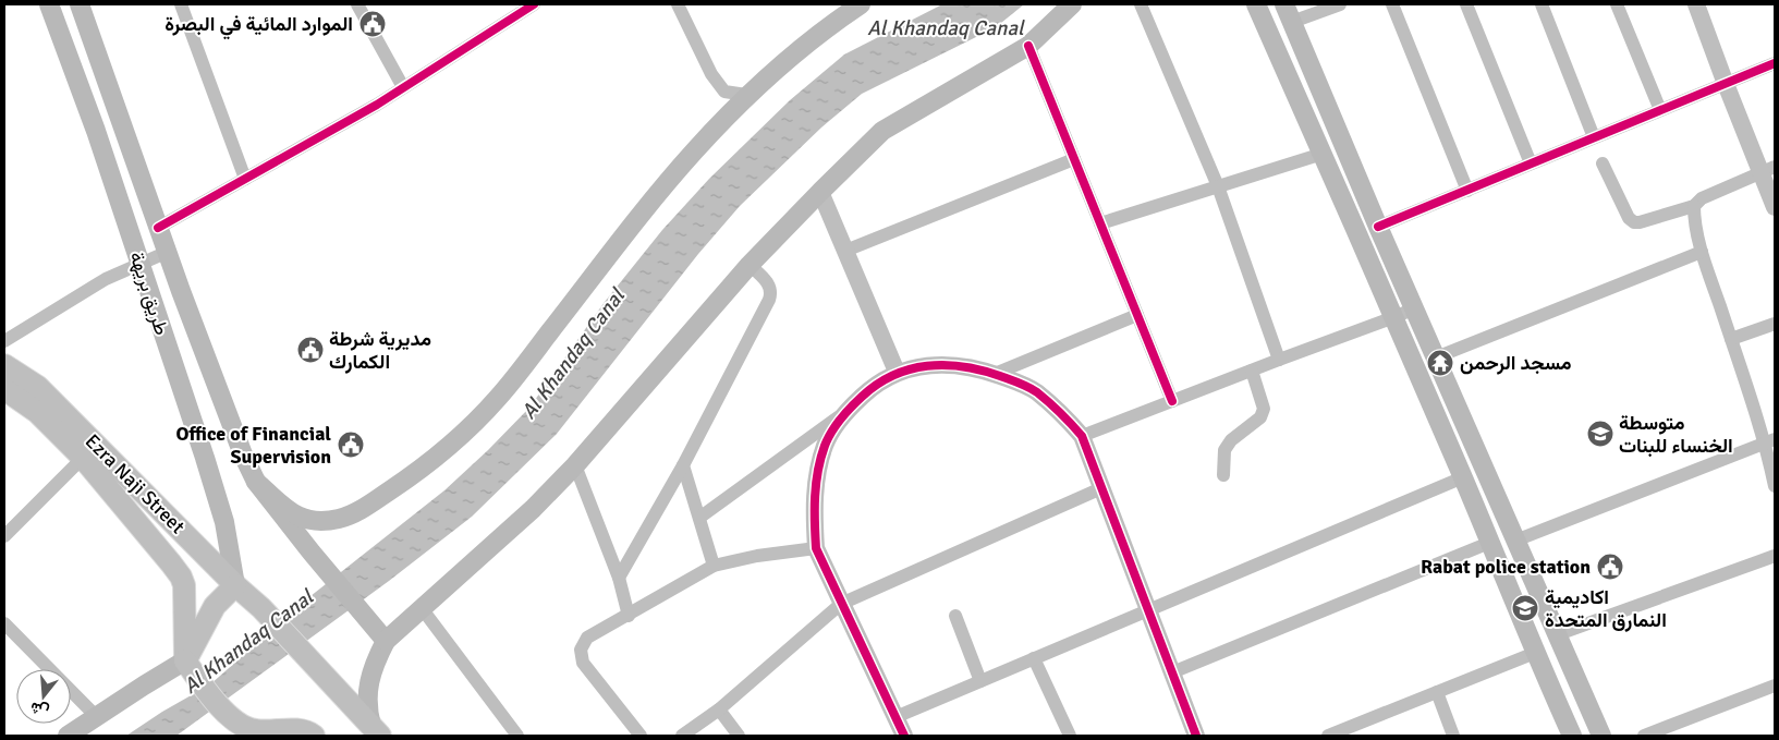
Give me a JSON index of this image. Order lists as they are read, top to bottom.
{
  "streets": {
    "main road": ["طريق بريهة", "Ezra Naji Street"]
  },
  "crossings": [
    ["طريق بريهة", "Ezra Naji Street"]
  ],
  "water": ["Al Khandaq Canal"],
  "places": {
    "public building": [
      "الموارد المائية في البصرة",
      "مديرية شرطة الكمارك",
      "Office of Financial Supervision",
      "Rabat police station"
    ],
    "temple": ["مسجد الرحمن"],
    "school or university": ["متوسطة الخنساء للبنات", "اكاديمية النمارق المتحدة"]
  },
  "north": "bottom"
}
